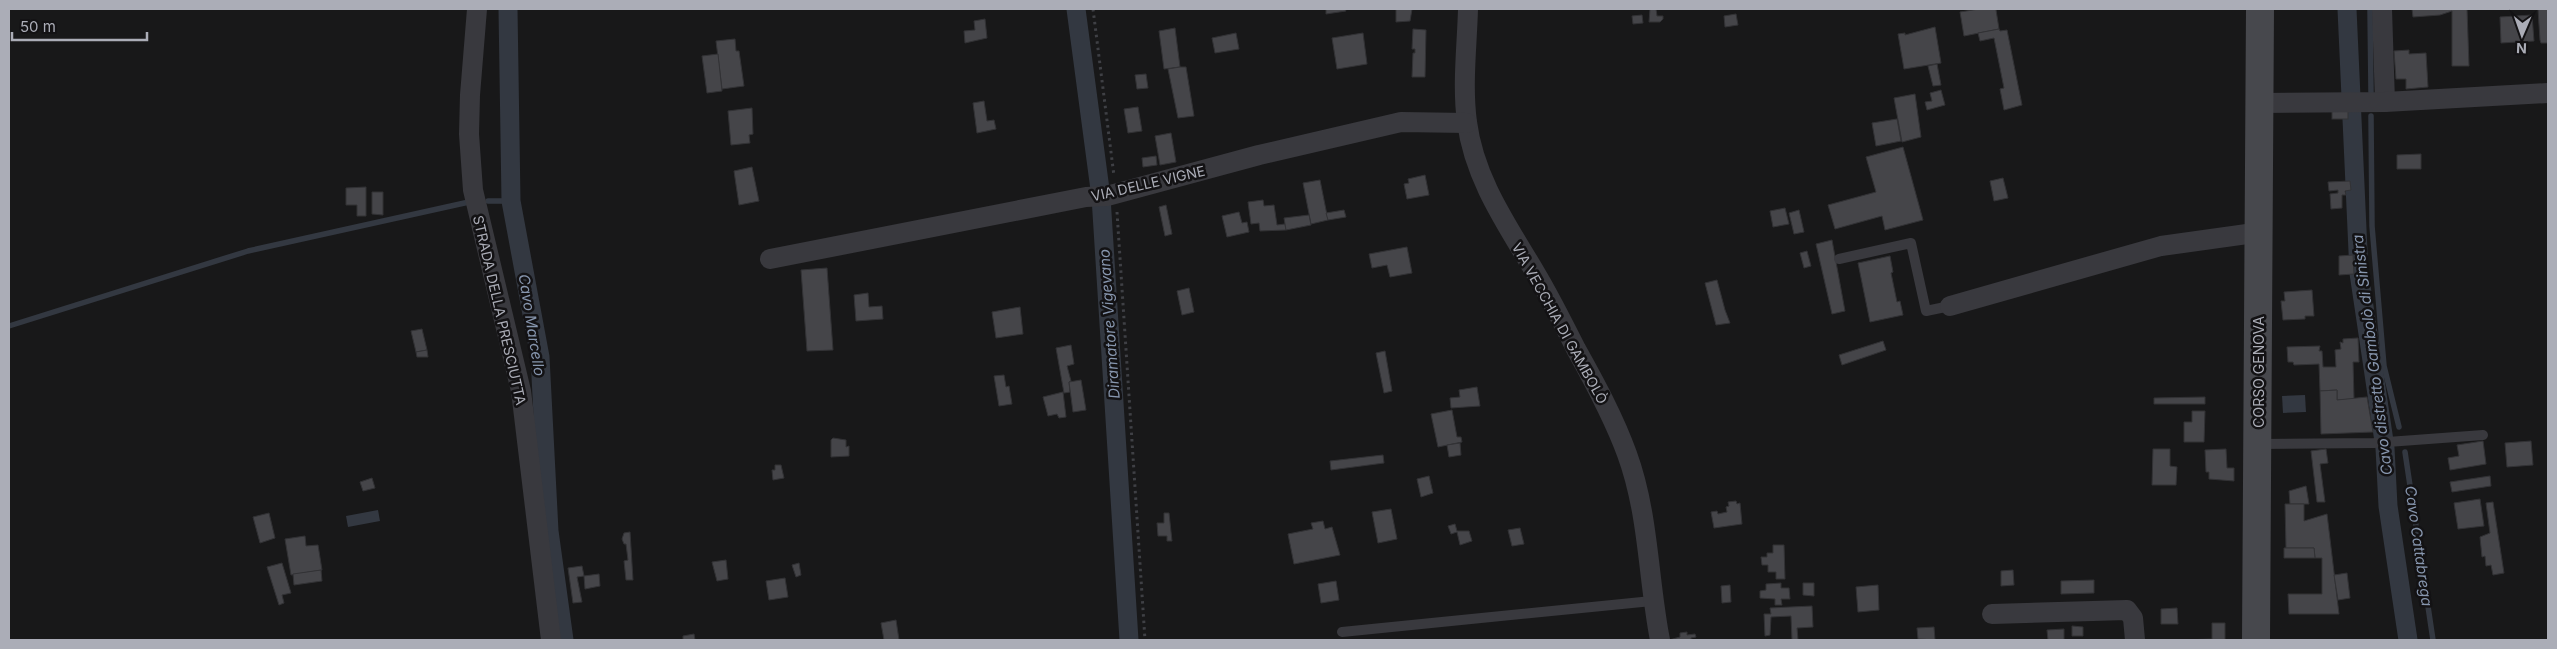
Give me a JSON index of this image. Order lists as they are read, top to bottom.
{
  "streets": {
    "main road": ["CORSO GENOVA"],
    "street": ["VIA DELLE VIGNE", "STRADA DELLA PRESCIUTTA", "VIA VECCHIA DI GAMBOLÒ"]
  },
  "crossings": [
    ["VIA DELLE VIGNE", "VIA VECCHIA DI GAMBOLÒ"]
  ],
  "water": [
    "Diramatore Vigevano",
    "Cavo Marcello",
    "Cavo distretto Gambolò di Sinistra",
    "Cavo Cattabrega"
  ],
  "scale_bar": "50 m",
  "north": "bottom"
}
